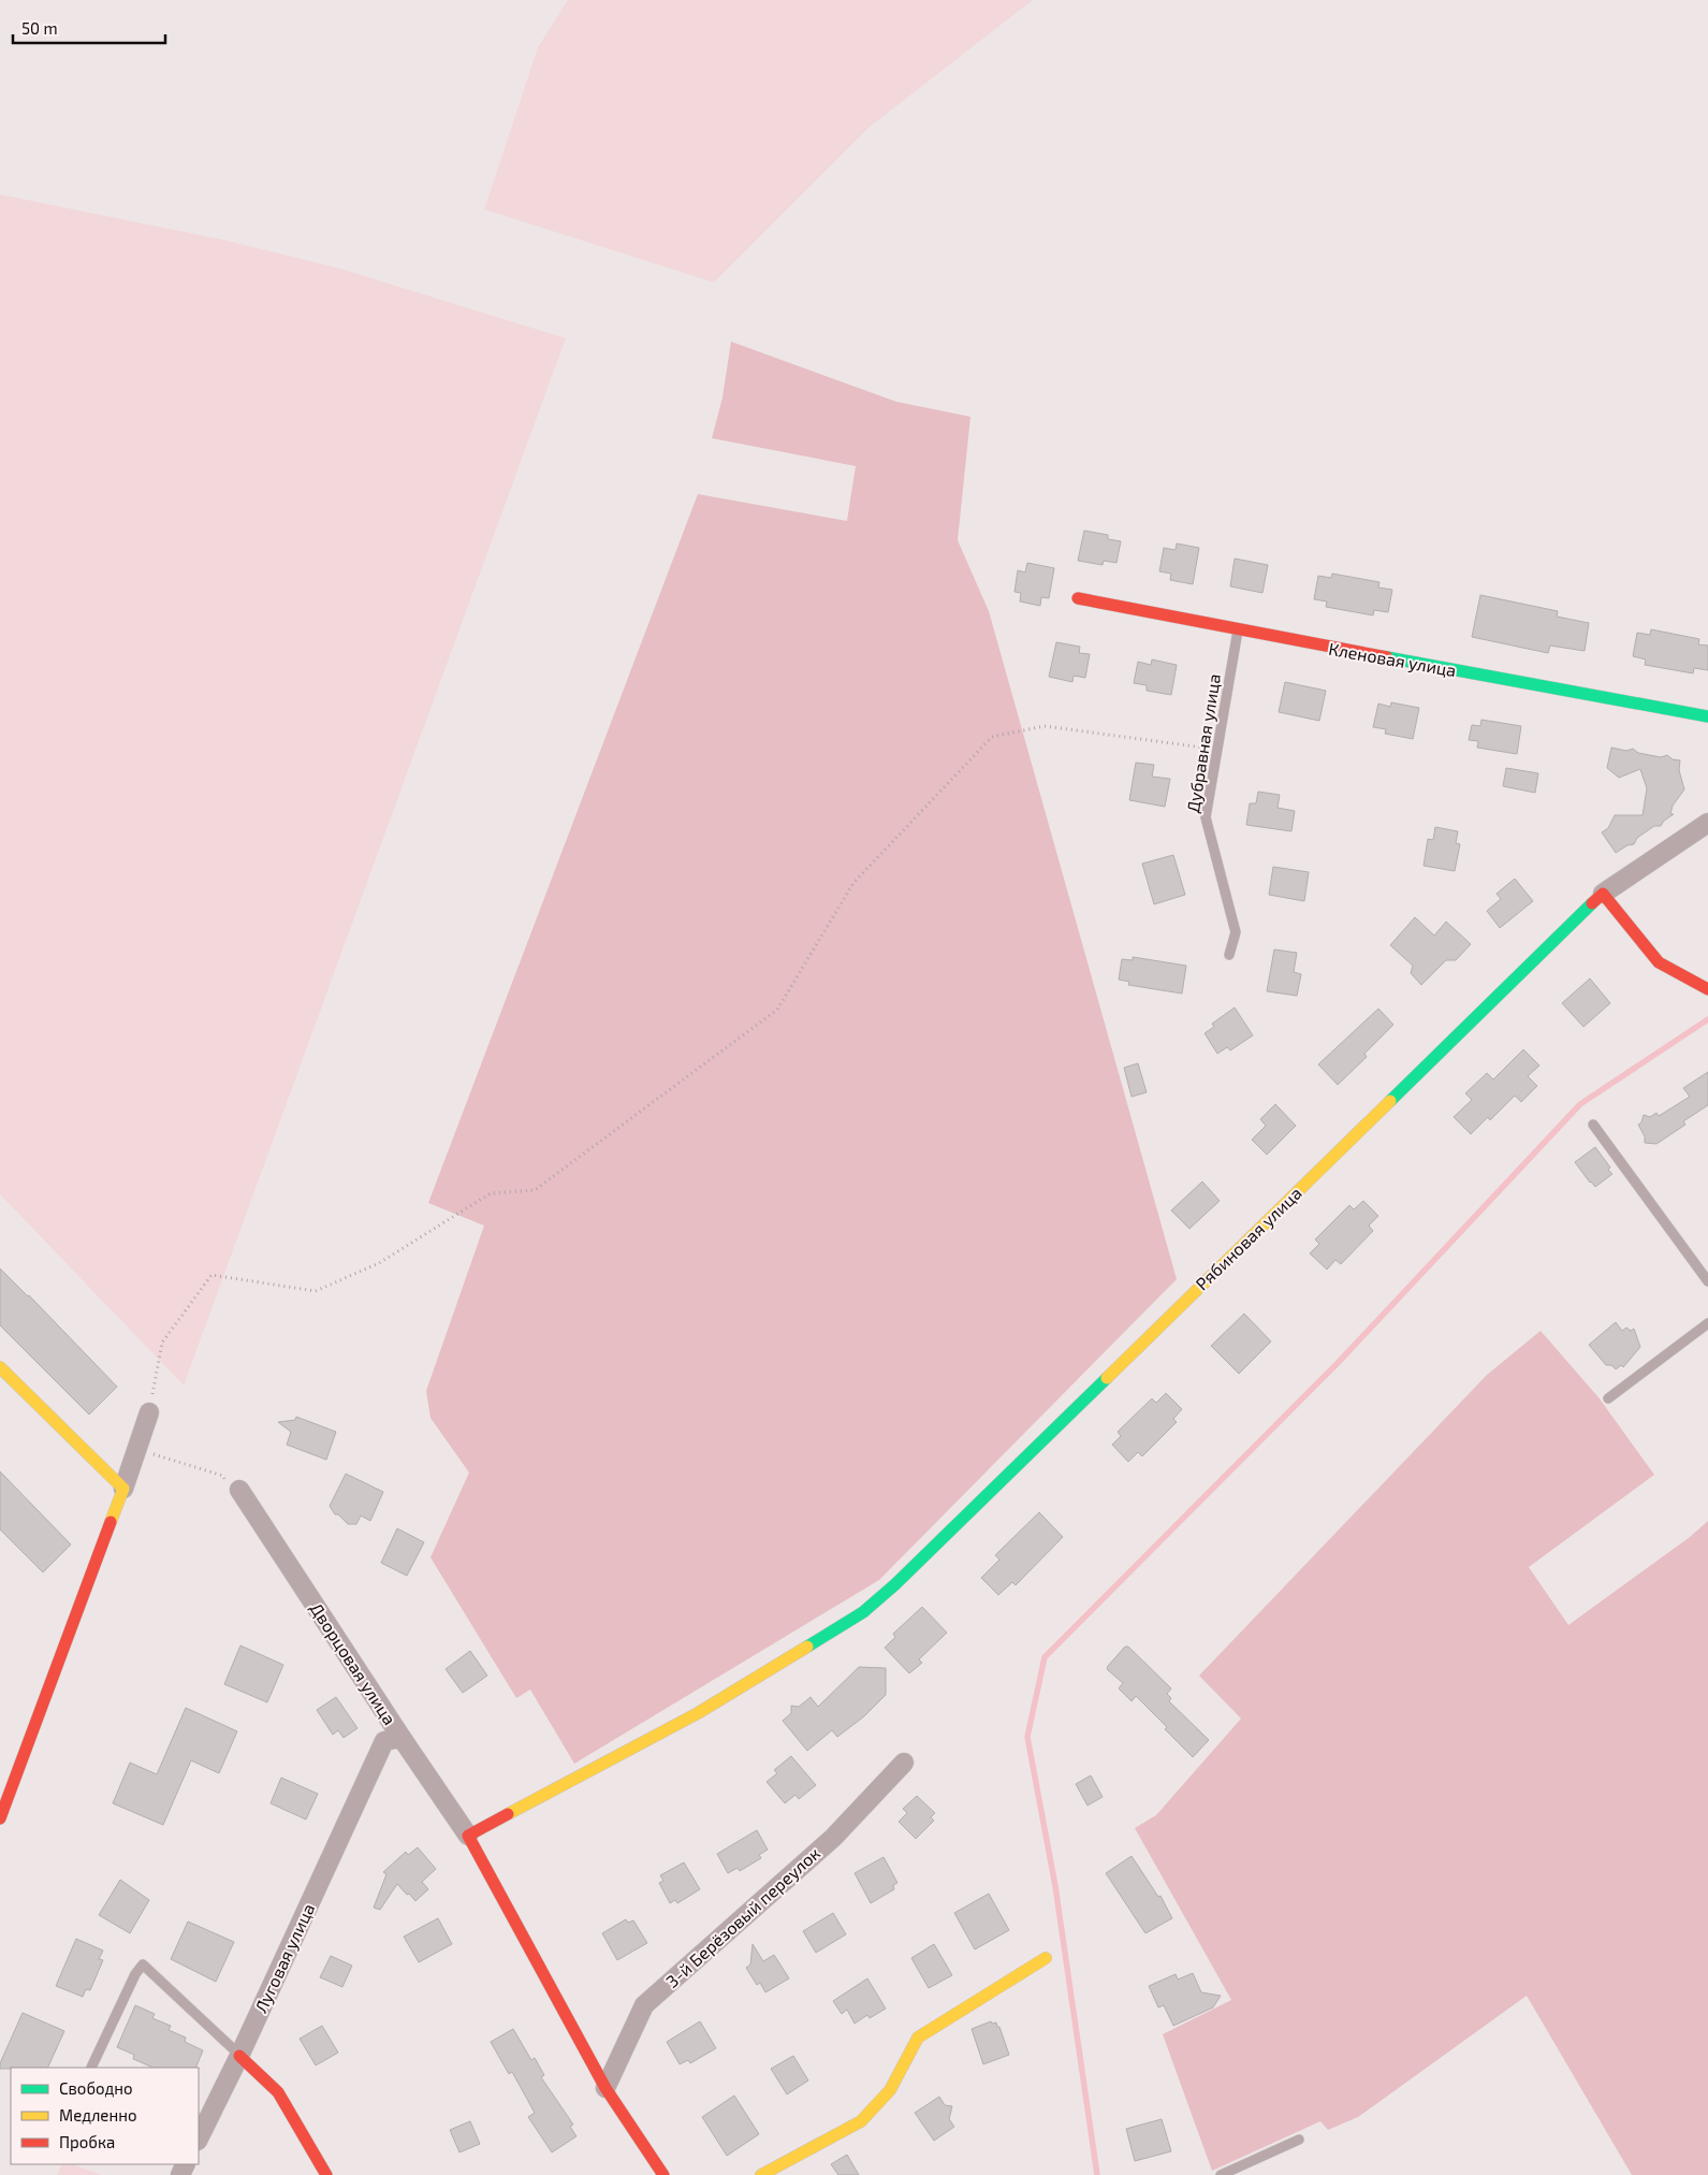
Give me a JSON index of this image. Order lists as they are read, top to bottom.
{
  "streets": {
    "street": [
      "Кленовая улица",
      "Рябиновая улица",
      "Дворцовая улица",
      "3-й Берёзовый переулок",
      "Луговая улица"
    ],
    "lane": ["Дубравная улица"]
  },
  "crossings": [
    ["Кленовая улица", "Дубравная улица"],
    ["Рябиновая улица", "Дворцовая улица"],
    ["Дворцовая улица", "Луговая улица"]
  ],
  "legend": ["Свободно", "Медленно", "Пробка"],
  "scale_bar": "50 m"
}
